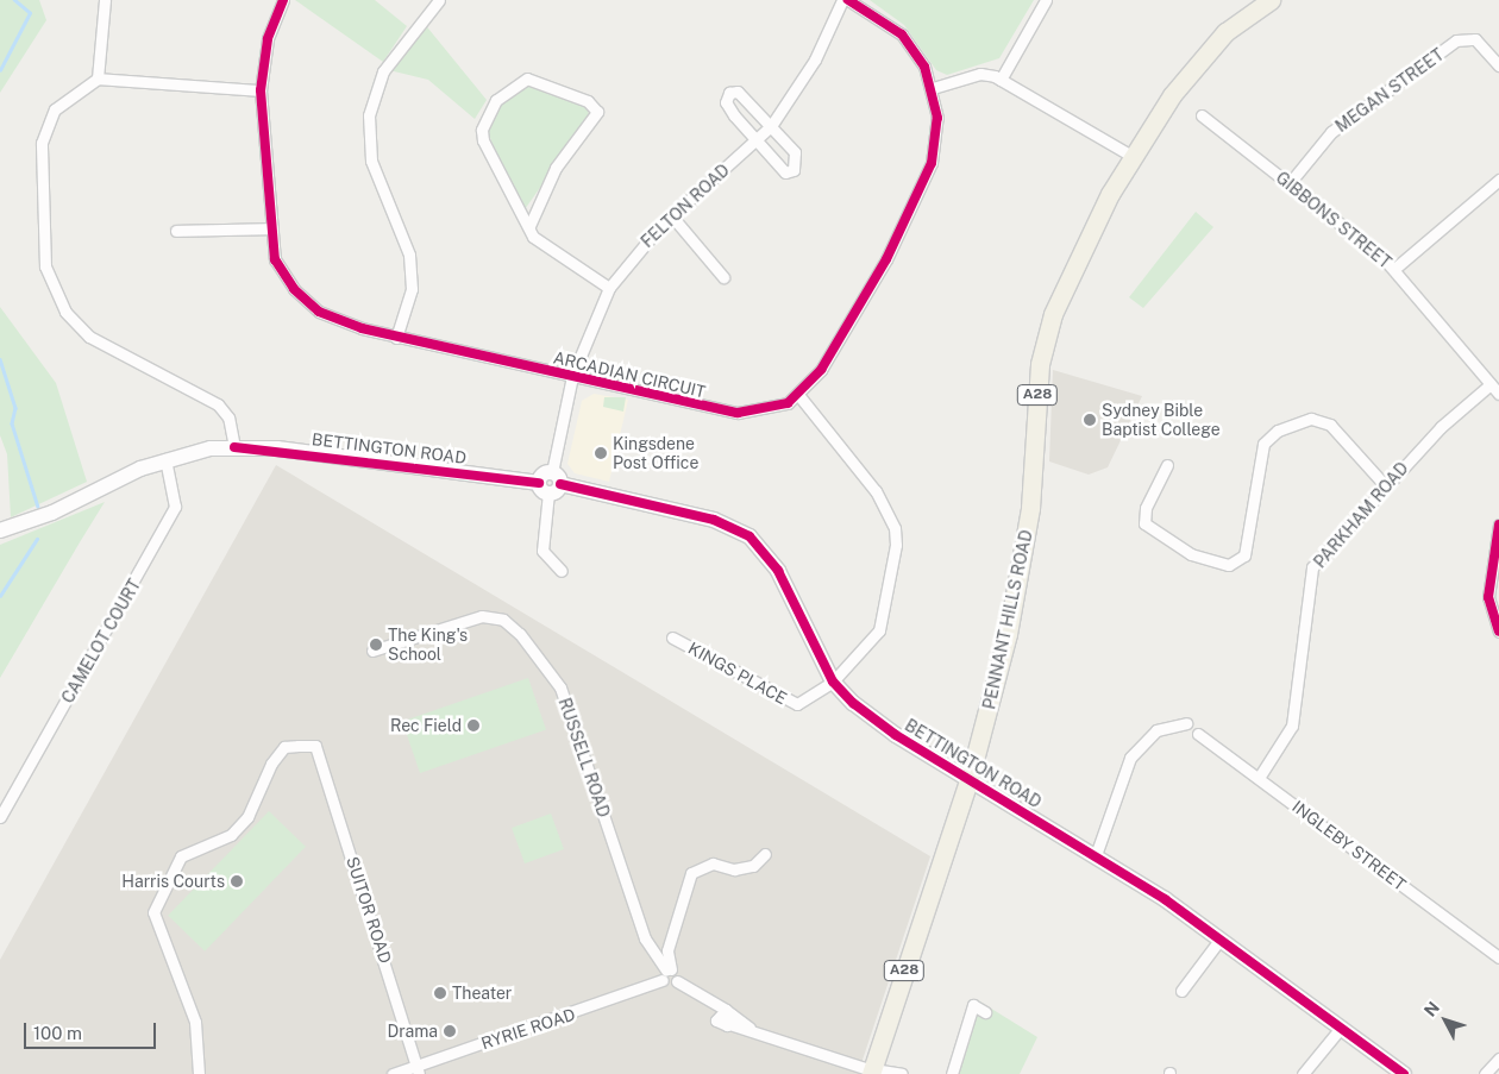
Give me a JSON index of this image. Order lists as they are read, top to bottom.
{
  "streets": {
    "highway": ["A28", "PENNANT HILLS ROAD"],
    "main road": ["BETTINGTON ROAD"],
    "street": [
      "MEGAN STREET",
      "FELTON ROAD",
      "GIBBONS STREET",
      "ARCADIAN CIRCUIT",
      "PARKHAM ROAD",
      "CAMELOT COURT",
      "KINGS PLACE",
      "RUSSELL ROAD",
      "INGLEBY STREET",
      "SUITOR ROAD",
      "RYRIE ROAD"
    ]
  },
  "crossings": [
    ["MEGAN STREET", "GIBBONS STREET"],
    ["FELTON ROAD", "ARCADIAN CIRCUIT"],
    ["FELTON ROAD", "BETTINGTON ROAD"],
    ["GIBBONS STREET", "PARKHAM ROAD"],
    ["ARCADIAN CIRCUIT", "KINGS PLACE"],
    ["BETTINGTON ROAD", "PENNANT HILLS ROAD"],
    ["BETTINGTON ROAD", "CAMELOT COURT"],
    ["BETTINGTON ROAD", "KINGS PLACE"],
    ["PARKHAM ROAD", "INGLEBY STREET"],
    ["RUSSELL ROAD", "RYRIE ROAD"],
    ["SUITOR ROAD", "RYRIE ROAD"]
  ],
  "places": [
    "Sydney Bible Baptist College",
    "Kingsdene Post Office",
    "The King's School",
    "Rec Field",
    "Harris Courts",
    "Theater",
    "Drama"
  ],
  "scale_bar": "100 m",
  "north": "top left"
}
